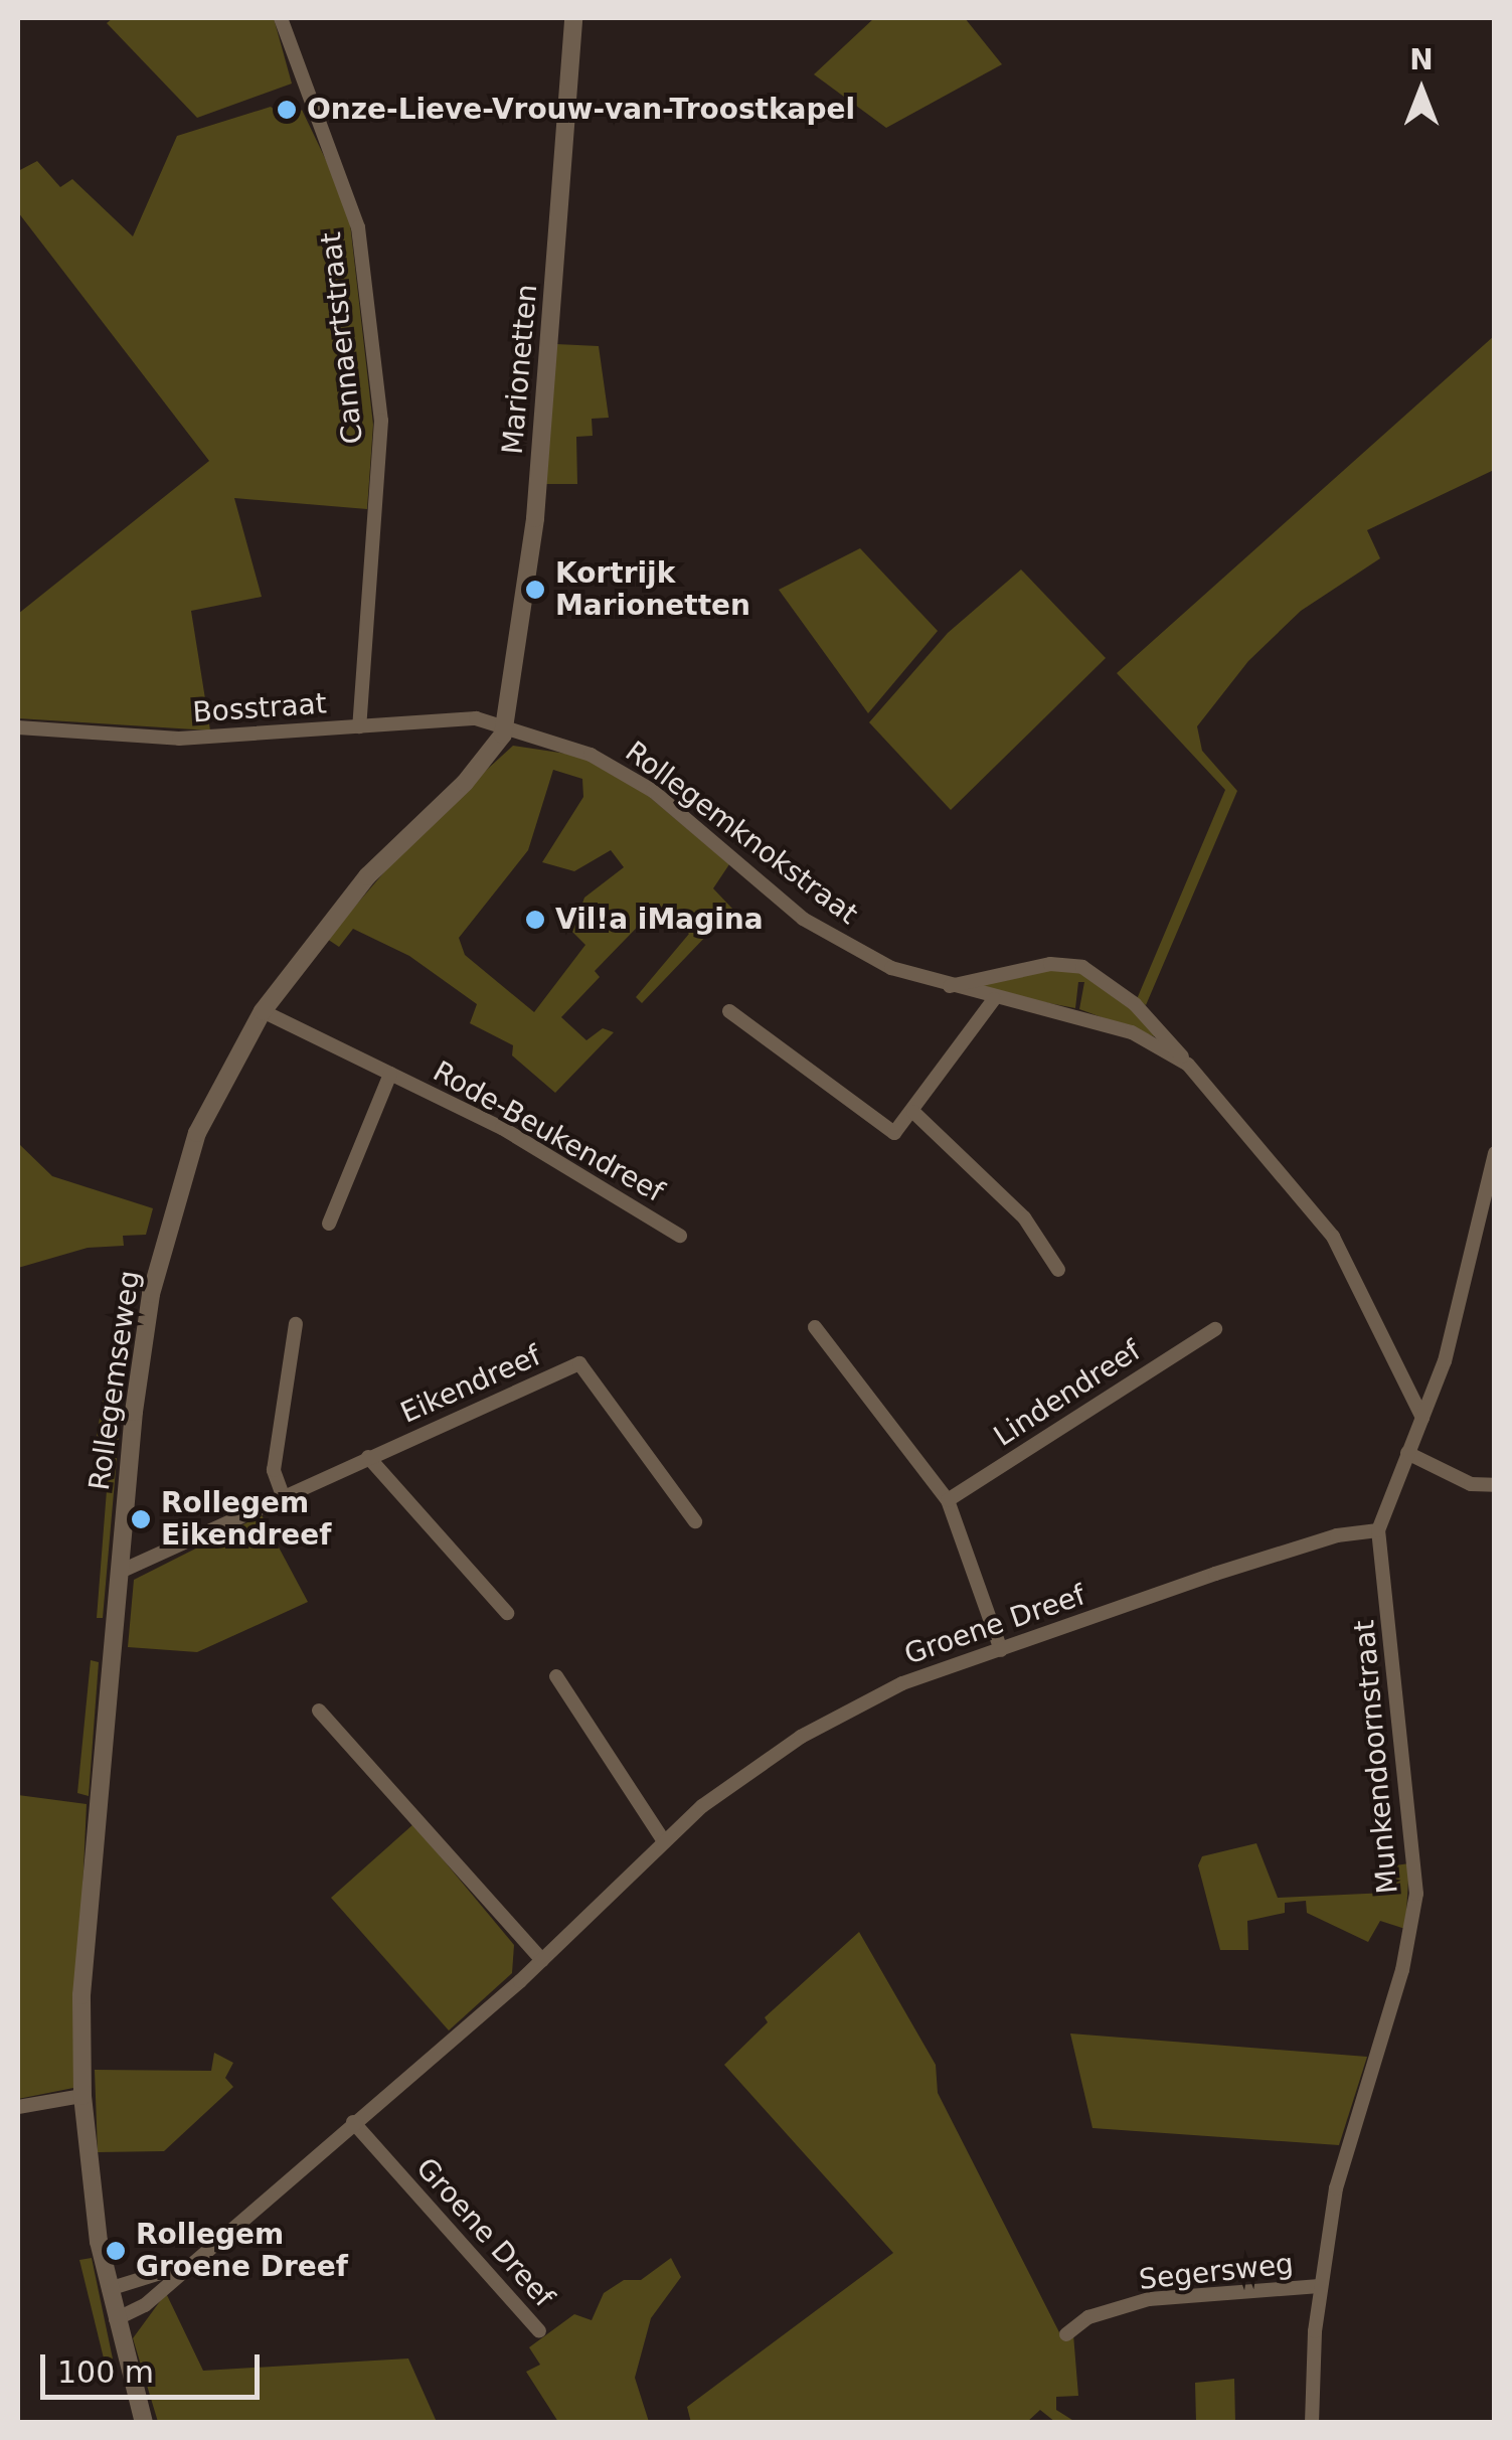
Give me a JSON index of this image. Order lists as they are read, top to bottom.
{
  "streets": {
    "street": [
      "Cannaertstraat",
      "Marionetten",
      "Bosstraat",
      "Rollegemknokstraat",
      "Rode-Beukendreef",
      "Rollegemseweg",
      "Eikendreef",
      "Lindendreef",
      "Groene Dreef",
      "Munkendoornstraat",
      "Segersweg"
    ]
  },
  "crossings": [
    ["Cannaertstraat", "Bosstraat"],
    ["Marionetten", "Bosstraat"],
    ["Marionetten", "Rollegemknokstraat"],
    ["Marionetten", "Rollegemseweg"],
    ["Bosstraat", "Rollegemknokstraat"],
    ["Bosstraat", "Rollegemseweg"],
    ["Rollegemknokstraat", "Rollegemseweg"],
    ["Rollegemknokstraat", "Munkendoornstraat"],
    ["Rode-Beukendreef", "Rollegemseweg"],
    ["Rollegemseweg", "Eikendreef"],
    ["Rollegemseweg", "Groene Dreef"],
    ["Groene Dreef", "Munkendoornstraat"],
    ["Munkendoornstraat", "Segersweg"]
  ],
  "places": [
    "Onze-Lieve-Vrouw-van-Troostkapel",
    "Kortrijk Marionetten",
    "Vil!a iMagina",
    "Rollegem Eikendreef",
    "Rollegem Groene Dreef"
  ],
  "scale_bar": "100 m",
  "north": "top"
}
